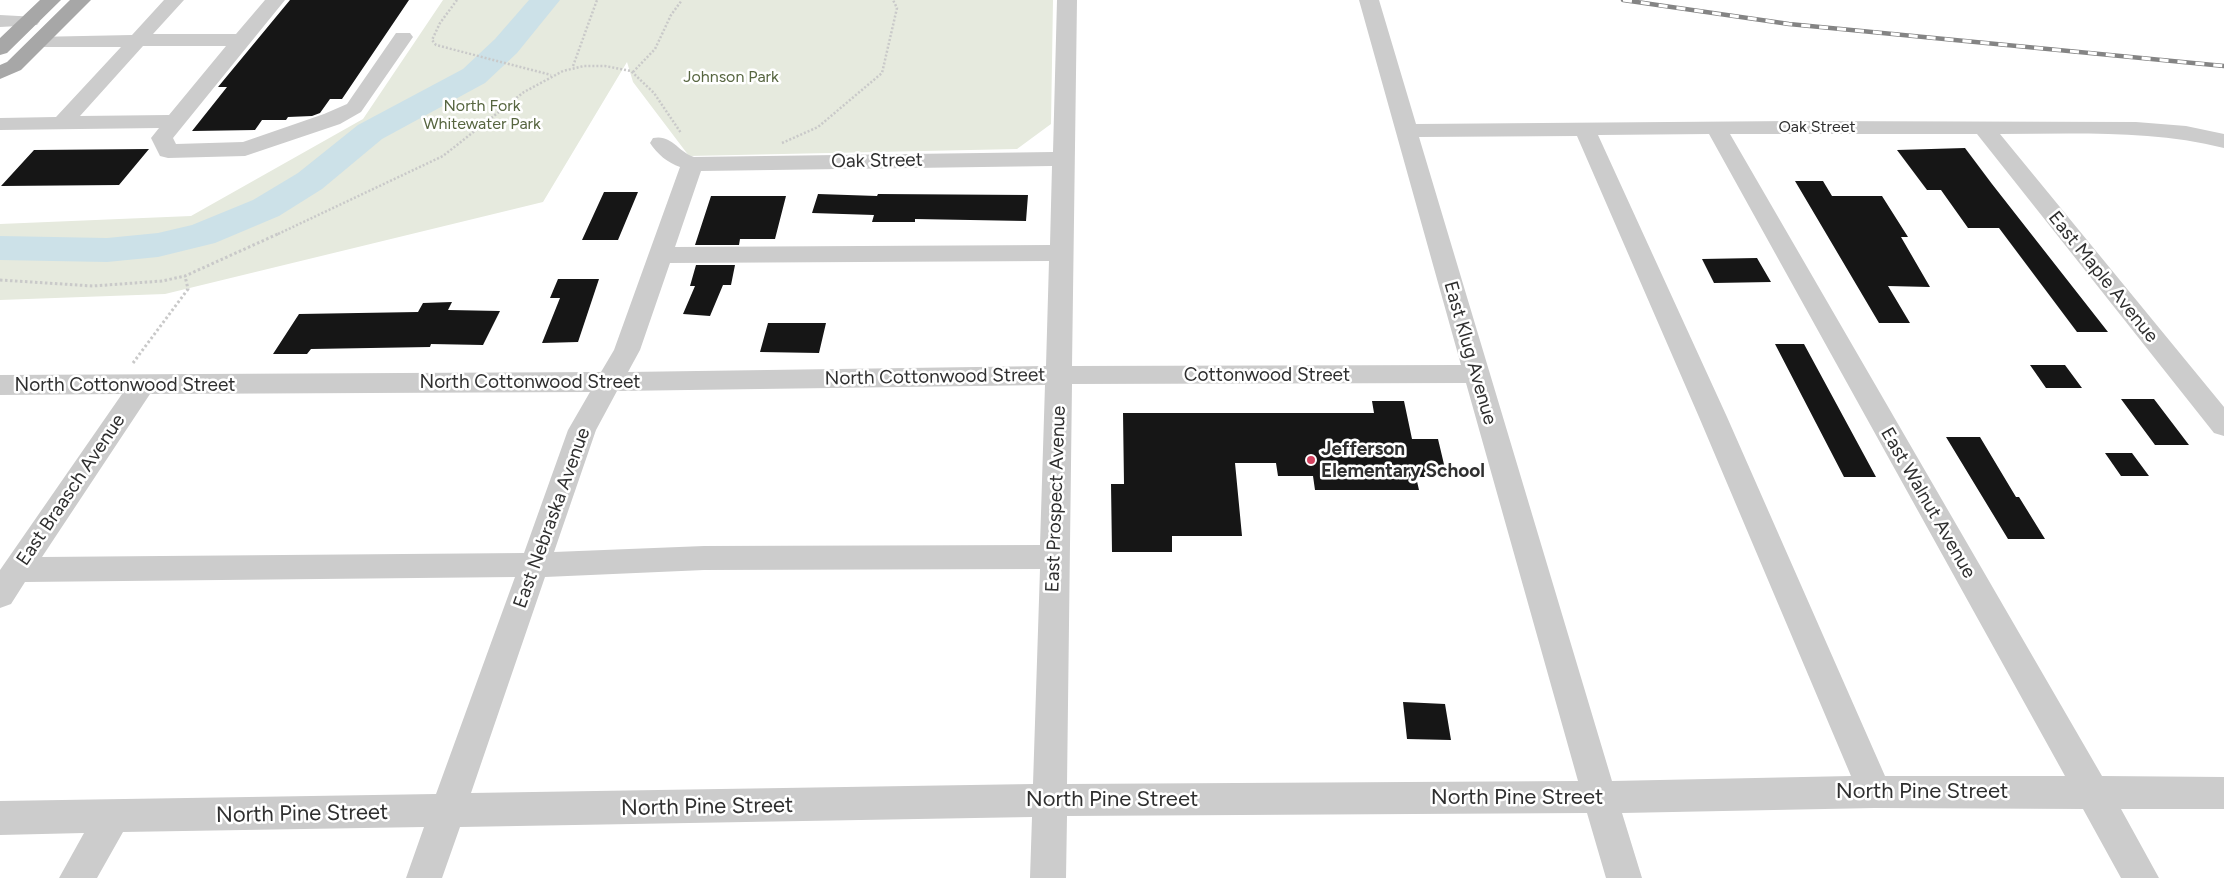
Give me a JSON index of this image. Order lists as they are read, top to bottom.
{
  "streets": {
    "street": [
      "Oak Street",
      "East Maple Avenue",
      "East Klug Avenue",
      "Cottonwood Street",
      "North Cottonwood Street",
      "East Braasch Avenue",
      "East Prospect Avenue",
      "East Walnut Avenue",
      "East Nebraska Avenue",
      "North Pine Street"
    ]
  },
  "crossings": [
    ["Oak Street", "East Maple Avenue"],
    ["Oak Street", "East Klug Avenue"],
    ["Oak Street", "East Prospect Avenue"],
    ["Oak Street", "East Walnut Avenue"],
    ["Oak Street", "East Nebraska Avenue"],
    ["East Klug Avenue", "Cottonwood Street"],
    ["East Klug Avenue", "North Pine Street"],
    ["Cottonwood Street", "North Cottonwood Street"],
    ["Cottonwood Street", "East Prospect Avenue"],
    ["North Cottonwood Street", "East Braasch Avenue"],
    ["North Cottonwood Street", "East Prospect Avenue"],
    ["North Cottonwood Street", "East Nebraska Avenue"],
    ["East Prospect Avenue", "North Pine Street"],
    ["East Walnut Avenue", "North Pine Street"],
    ["East Nebraska Avenue", "North Pine Street"]
  ],
  "parks": ["Johnson Park", "North Fork Whitewater Park"],
  "places": ["Jefferson Elementary School"]
}
